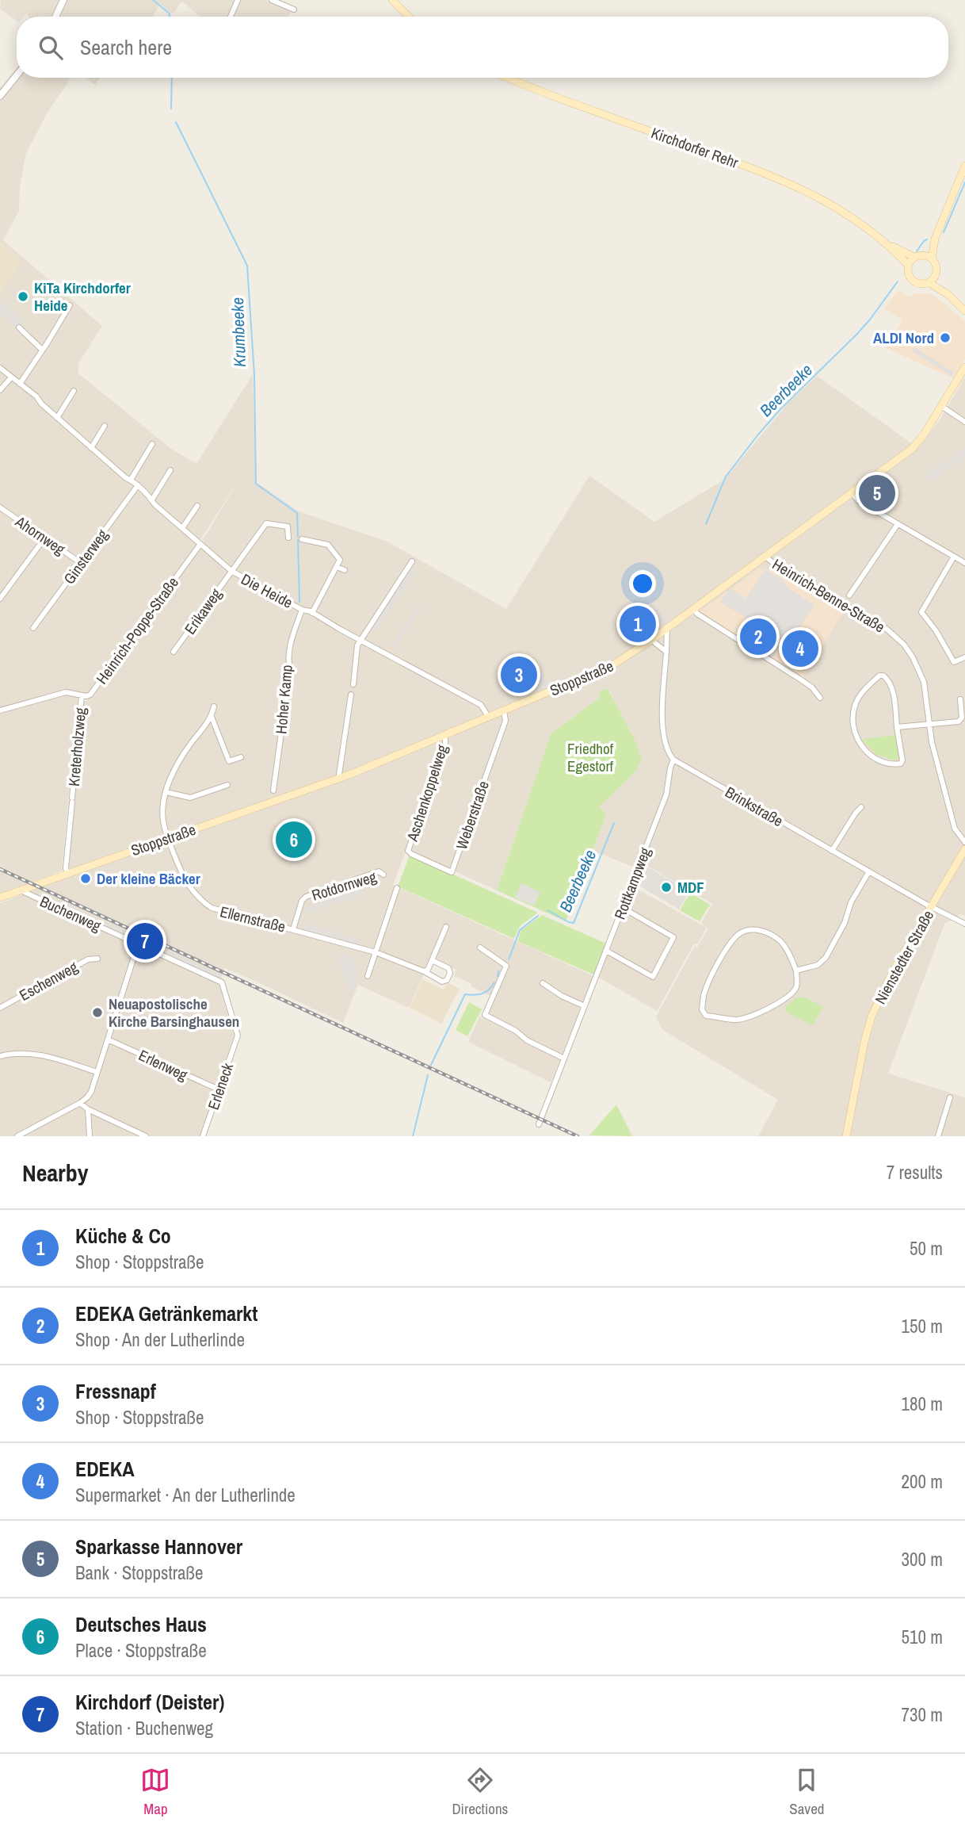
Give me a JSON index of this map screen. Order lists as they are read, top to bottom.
{
  "streets": {
    "main road": ["Kirchdorfer Rehr", "Stoppstraße", "Nienstedter Straße"],
    "street": [
      "Ahornweg",
      "Ginsterweg",
      "Die Heide",
      "Heinrich-Benne-Straße",
      "Erikaweg",
      "Heinrich-Poppe-Straße",
      "Hoher Kamp",
      "Kreterholzweg",
      "Aschenkoppelweg",
      "Brinkstraße",
      "Weberstraße",
      "Rottkampweg",
      "Rotdornweg",
      "Buchenweg",
      "Ellernstraße",
      "Eschenweg",
      "Erlenweg",
      "Erleneck"
    ]
  },
  "crossings": [
    ["Ahornweg", "Ginsterweg"],
    ["Ginsterweg", "Die Heide"],
    ["Die Heide", "Erikaweg"],
    ["Die Heide", "Heinrich-Poppe-Straße"],
    ["Die Heide", "Stoppstraße"],
    ["Die Heide", "Hoher Kamp"],
    ["Heinrich-Benne-Straße", "Stoppstraße"],
    ["Heinrich-Poppe-Straße", "Kreterholzweg"],
    ["Stoppstraße", "Kreterholzweg"],
    ["Stoppstraße", "Aschenkoppelweg"],
    ["Stoppstraße", "Weberstraße"],
    ["Stoppstraße", "Buchenweg"],
    ["Stoppstraße", "Ellernstraße"],
    ["Aschenkoppelweg", "Weberstraße"],
    ["Brinkstraße", "Rottkampweg"],
    ["Brinkstraße", "Nienstedter Straße"],
    ["Rotdornweg", "Ellernstraße"],
    ["Buchenweg", "Erleneck"],
    ["Erlenweg", "Erleneck"]
  ],
  "water": ["Krumbeeke", "Beerbeeke"],
  "parks": ["Friedhof Egestorf"],
  "places": [
    "KiTa Kirchdorfer Heide",
    "ALDI Nord",
    "Der kleine Bäcker",
    "MDF",
    "Neuapostolische Kirche Barsinghausen"
  ],
  "page": {
    "search": "Search here",
    "pins": [
      "5",
      "1",
      "2",
      "4",
      "3",
      "6",
      "7"
    ],
    "heading": ["Nearby", "7 results"],
    "list": [
      {
        "mark": "1",
        "name": "Küche & Co",
        "note": "Shop · Stoppstraße",
        "value": "50 m"
      },
      {
        "mark": "2",
        "name": "EDEKA Getränkemarkt",
        "note": "Shop · An der Lutherlinde",
        "value": "150 m"
      },
      {
        "mark": "3",
        "name": "Fressnapf",
        "note": "Shop · Stoppstraße",
        "value": "180 m"
      },
      {
        "mark": "4",
        "name": "EDEKA",
        "note": "Supermarket · An der Lutherlinde",
        "value": "200 m"
      },
      {
        "mark": "5",
        "name": "Sparkasse Hannover",
        "note": "Bank · Stoppstraße",
        "value": "300 m"
      },
      {
        "mark": "6",
        "name": "Deutsches Haus",
        "note": "Place · Stoppstraße",
        "value": "510 m"
      },
      {
        "mark": "7",
        "name": "Kirchdorf (Deister)",
        "note": "Station · Buchenweg",
        "value": "730 m"
      }
    ],
    "nav": ["Map", "Directions", "Saved"]
  }
}
